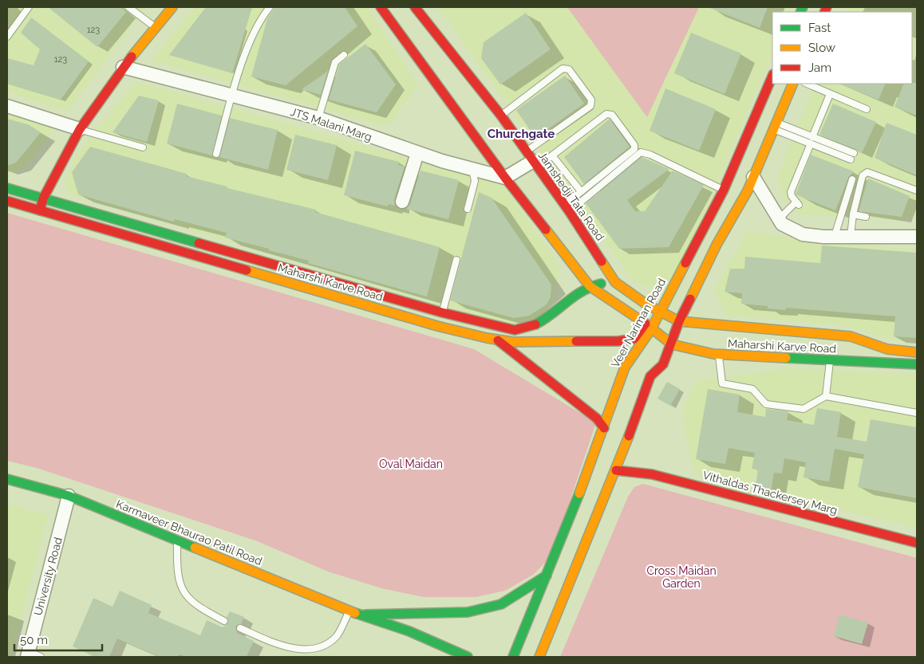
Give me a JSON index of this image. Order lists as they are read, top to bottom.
{
  "streets": {
    "main road": [
      "Jamshedji Tata Road",
      "Maharshi Karve Road",
      "Veer Nariman Road",
      "Vithaldas Thackersey Marg",
      "Karmaveer Bhaurao Patil Road"
    ],
    "street": ["JTS Malani Marg", "University Road"]
  },
  "crossings": [
    ["Jamshedji Tata Road", "Maharshi Karve Road"],
    ["Jamshedji Tata Road", "Veer Nariman Road"],
    ["Maharshi Karve Road", "Veer Nariman Road"],
    ["Karmaveer Bhaurao Patil Road", "University Road"]
  ],
  "districts": ["Churchgate"],
  "parks": ["Oval Maidan", "Cross Maidan Garden"],
  "house_numbers": ["123", "123"],
  "legend": ["Fast", "Slow", "Jam"],
  "scale_bar": "50 m"
}
